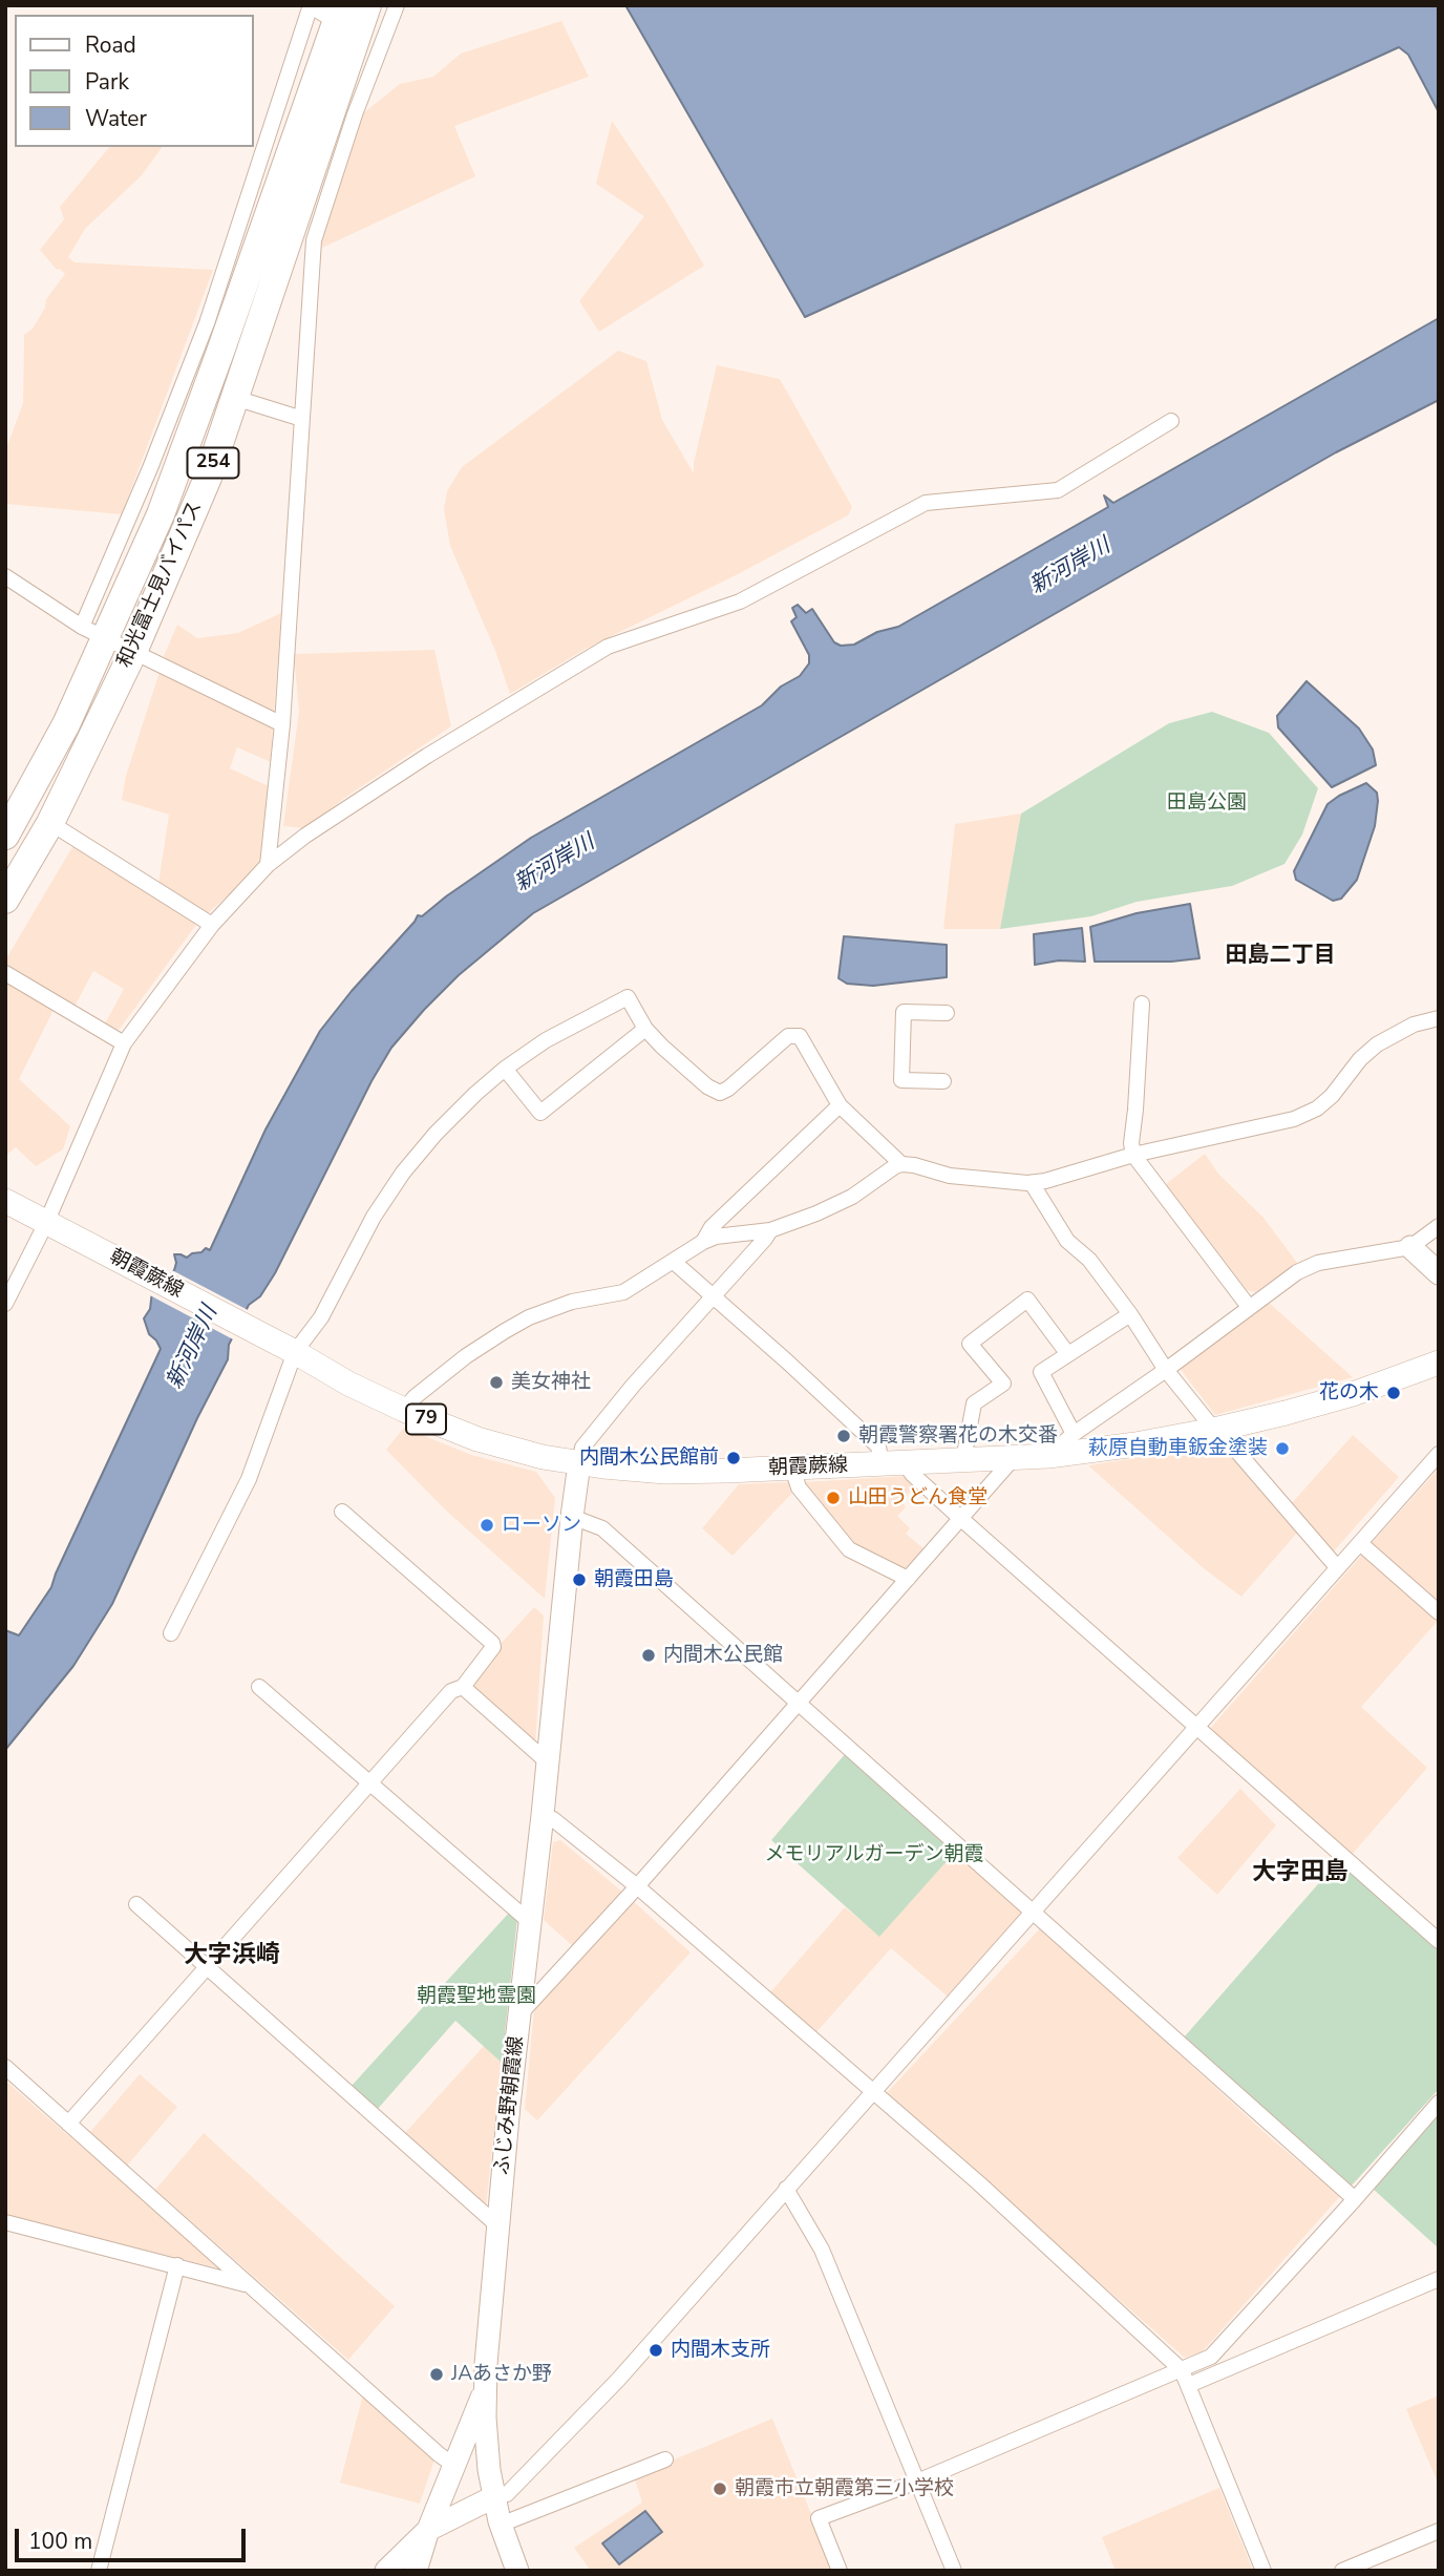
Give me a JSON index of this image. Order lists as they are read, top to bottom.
{
  "streets": {
    "highway": ["254", "和光富士見バイパス"],
    "main road": ["朝霞蕨線", "79", "ふじみ野朝霞線"]
  },
  "crossings": [
    ["朝霞蕨線", "ふじみ野朝霞線"]
  ],
  "districts": ["田島二丁目", "大字田島", "大字浜崎"],
  "water": ["新河岸川"],
  "parks": ["田島公園", "メモリアルガーデン朝霞", "朝霞聖地霊園"],
  "places": [
    "美女神社",
    "花の木",
    "朝霞警察署花の木交番",
    "萩原自動車鈑金塗装",
    "内間木公民館前",
    "山田うどん食堂",
    "ローソン",
    "朝霞田島",
    "内間木公民館",
    "内間木支所",
    "JAあさか野",
    "朝霞市立朝霞第三小学校"
  ],
  "legend": ["Road", "Park", "Water"],
  "scale_bar": "100 m"
}
